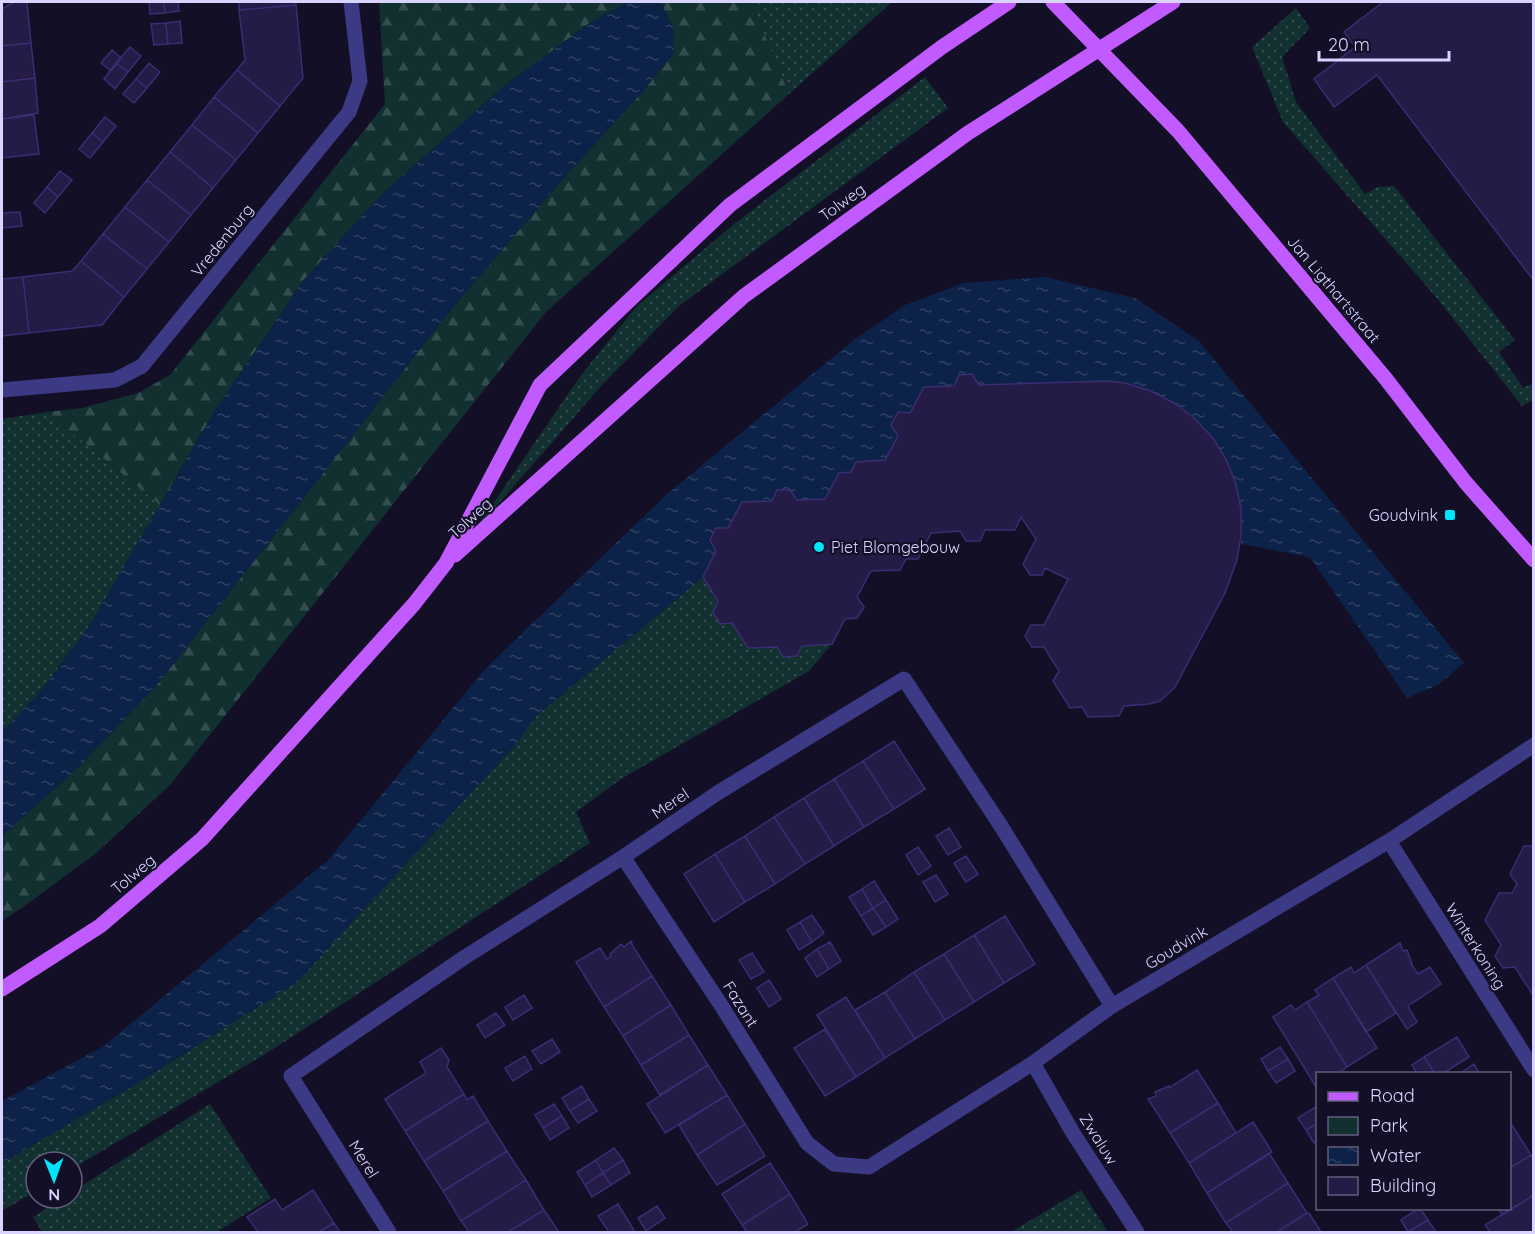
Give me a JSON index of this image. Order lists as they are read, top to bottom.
{
  "streets": {
    "main road": ["Tolweg", "Jan Ligthartstraat"],
    "street": [
      "Vredenburg",
      "Merel",
      "Winterkoning",
      "Goudvink",
      "Fazant",
      "Zwaluw"
    ]
  },
  "crossings": [
    ["Tolweg", "Jan Ligthartstraat"],
    ["Merel", "Goudvink"],
    ["Merel", "Fazant"],
    ["Winterkoning", "Goudvink"],
    ["Goudvink", "Fazant"],
    ["Goudvink", "Zwaluw"]
  ],
  "places": {
    "transit": ["Goudvink"],
    "other": ["Piet Blomgebouw"]
  },
  "legend": [
    "Road",
    "Park",
    "Water",
    "Building"
  ],
  "scale_bar": "20 m",
  "north": "bottom"
}
